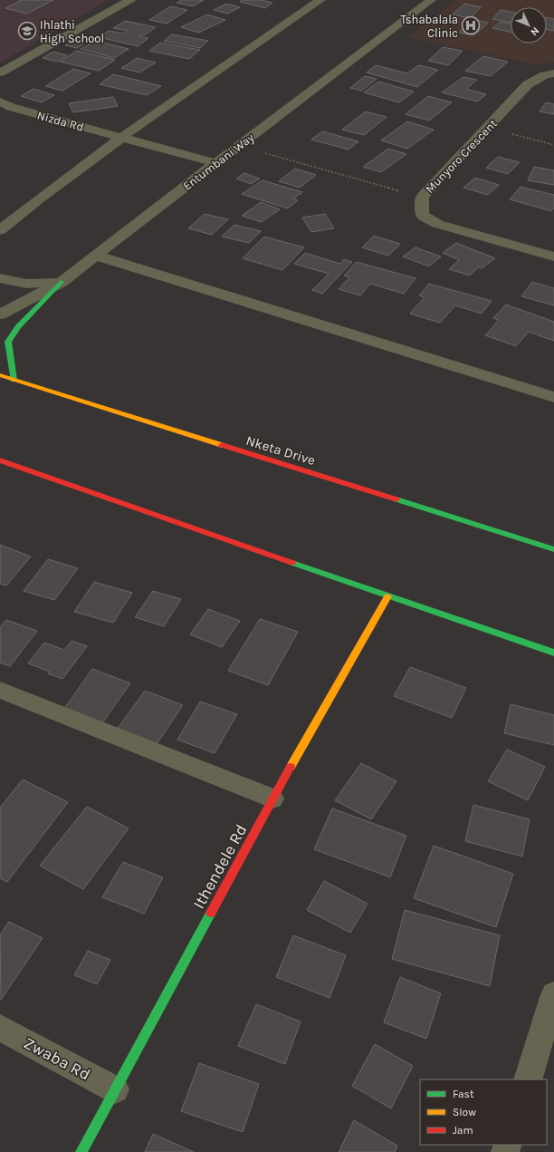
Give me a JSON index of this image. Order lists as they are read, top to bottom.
{
  "streets": {
    "street": [
      "Nizda Rd",
      "Munyoro Crescent",
      "Entumbani Way",
      "Nketa Drive",
      "Ithendele Rd",
      "Zwaba Rd"
    ]
  },
  "crossings": [
    ["Nizda Rd", "Entumbani Way"],
    ["Ithendele Rd", "Zwaba Rd"]
  ],
  "places": {
    "hospital": ["Tshabalala Clinic"],
    "school or university": ["Ihlathi High School"]
  },
  "legend": ["Fast", "Slow", "Jam"],
  "north": "bottom right"
}
